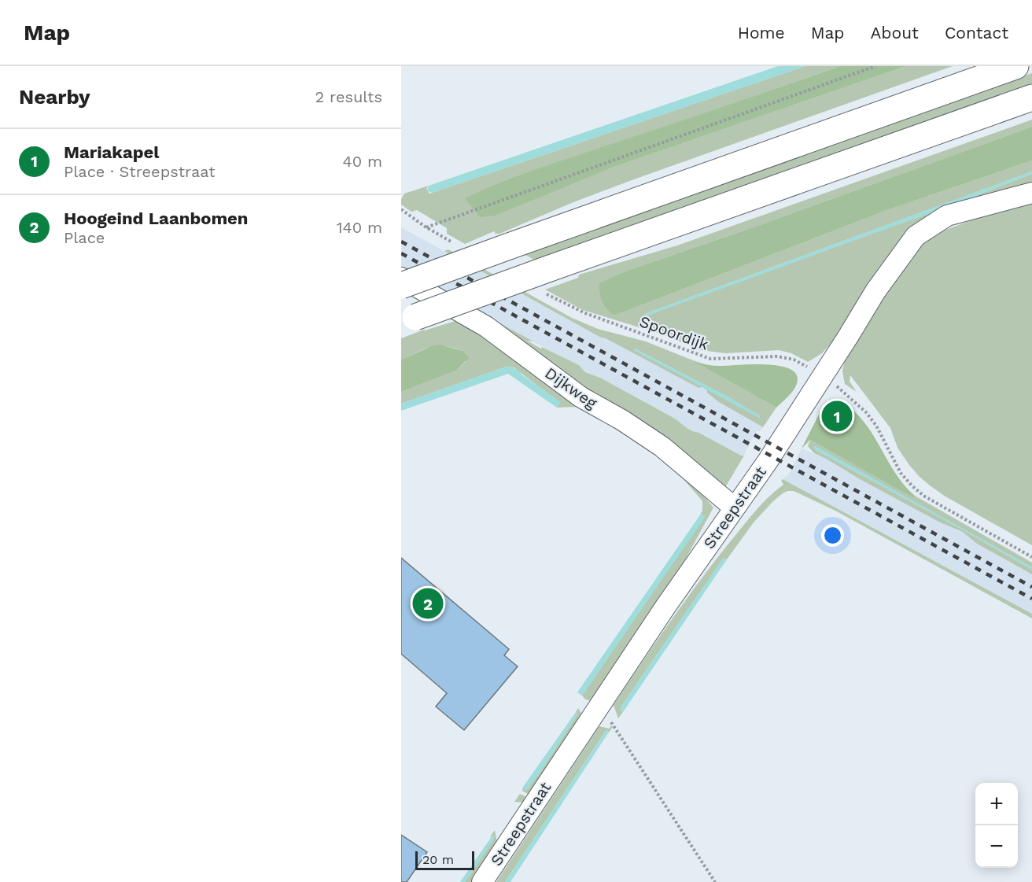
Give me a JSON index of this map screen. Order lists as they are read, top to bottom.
{
  "streets": {
    "street": ["Dijkweg", "Streepstraat"],
    "path": ["Spoordijk"]
  },
  "crossings": [
    ["Spoordijk", "Streepstraat"],
    ["Dijkweg", "Streepstraat"]
  ],
  "scale_bar": "20 m",
  "page": {
    "header": "Map",
    "nav": [
      "Home",
      "Map",
      "About",
      "Contact"
    ],
    "heading": ["Nearby", "2 results"],
    "list": [
      {
        "mark": "1",
        "name": "Mariakapel",
        "note": "Place · Streepstraat",
        "value": "40 m"
      },
      {
        "mark": "2",
        "name": "Hoogeind Laanbomen",
        "note": "Place",
        "value": "140 m"
      }
    ],
    "pins": ["1", "2"],
    "map_buttons": ["+", "−"],
    "scale": "20 m"
  }
}
